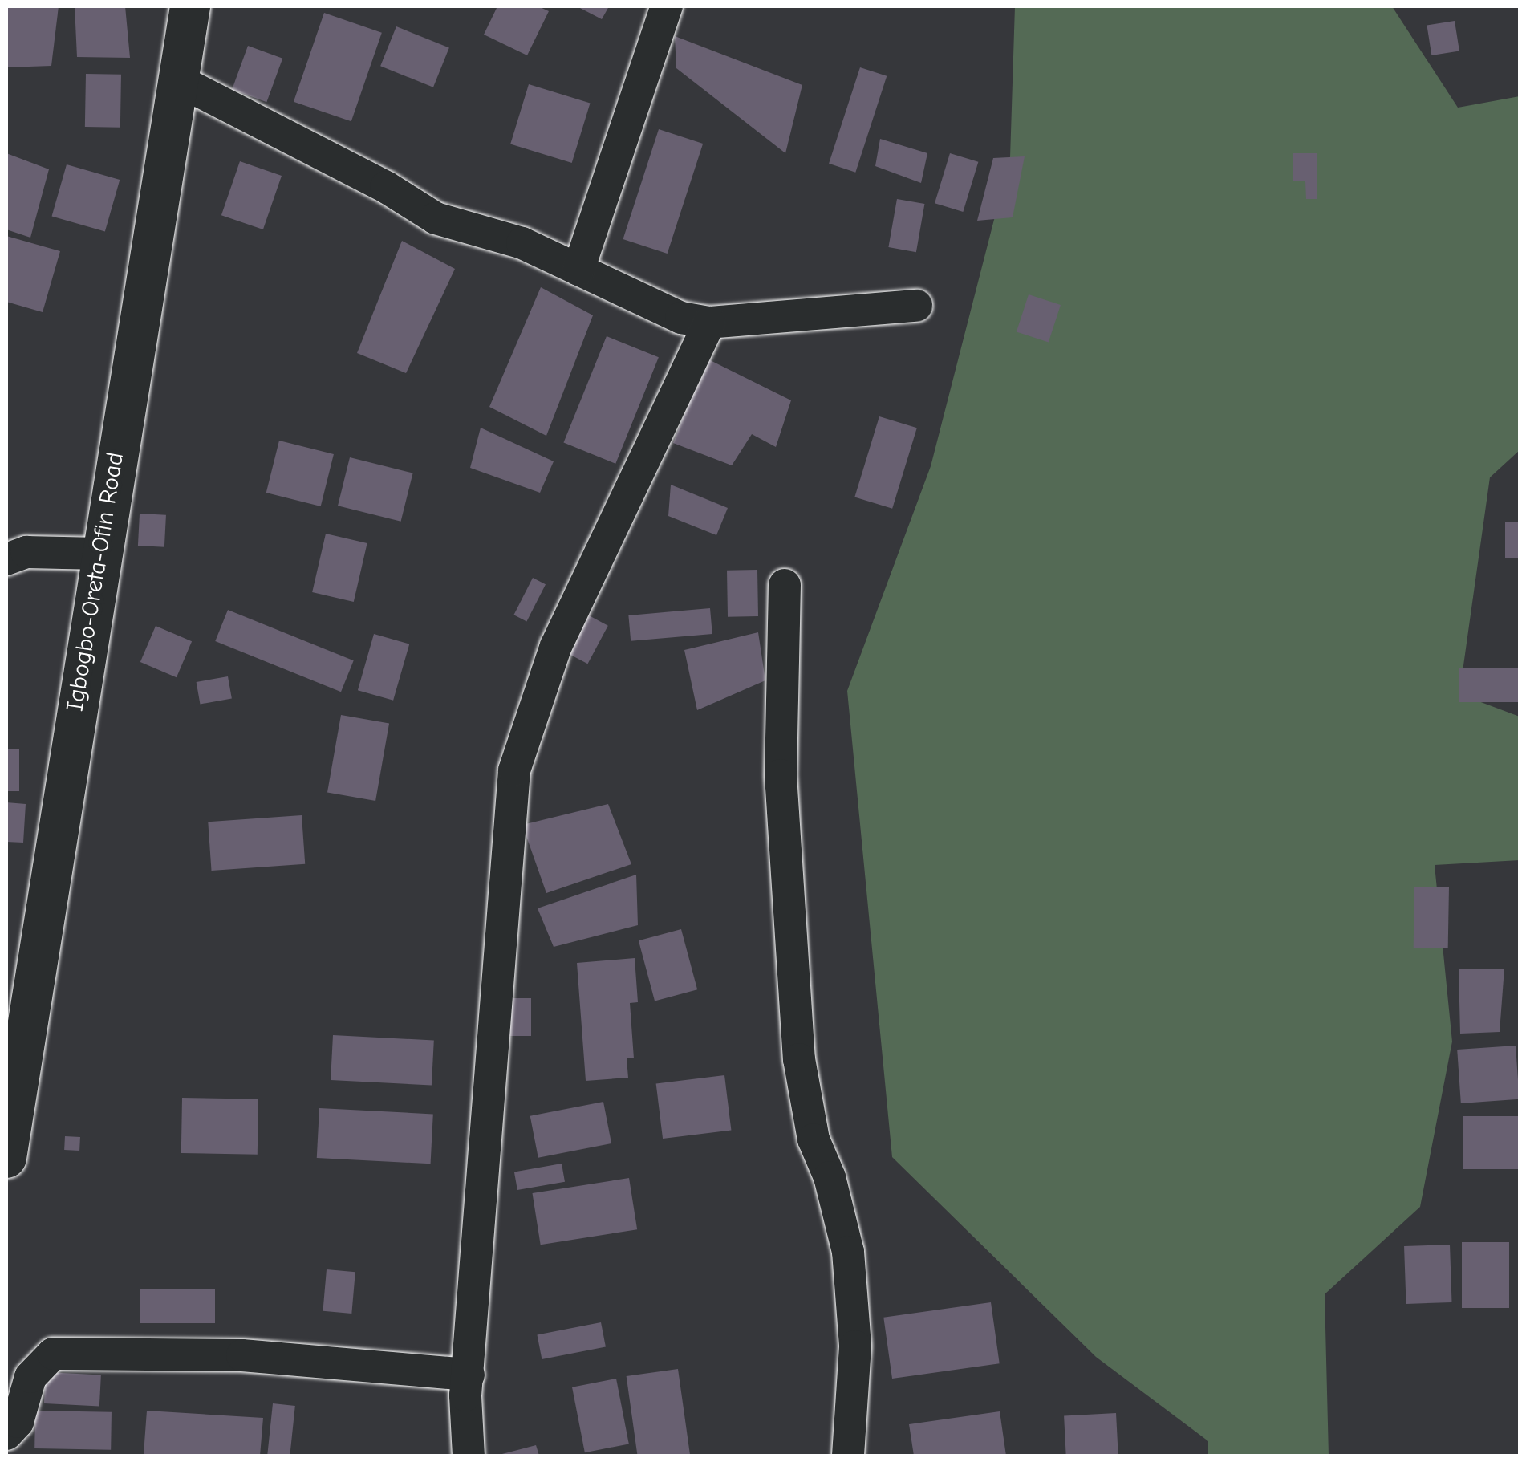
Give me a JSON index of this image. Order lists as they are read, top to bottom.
{
  "streets": {
    "street": ["Igbogbo-Oreta-Ofin Road"]
  }
}
